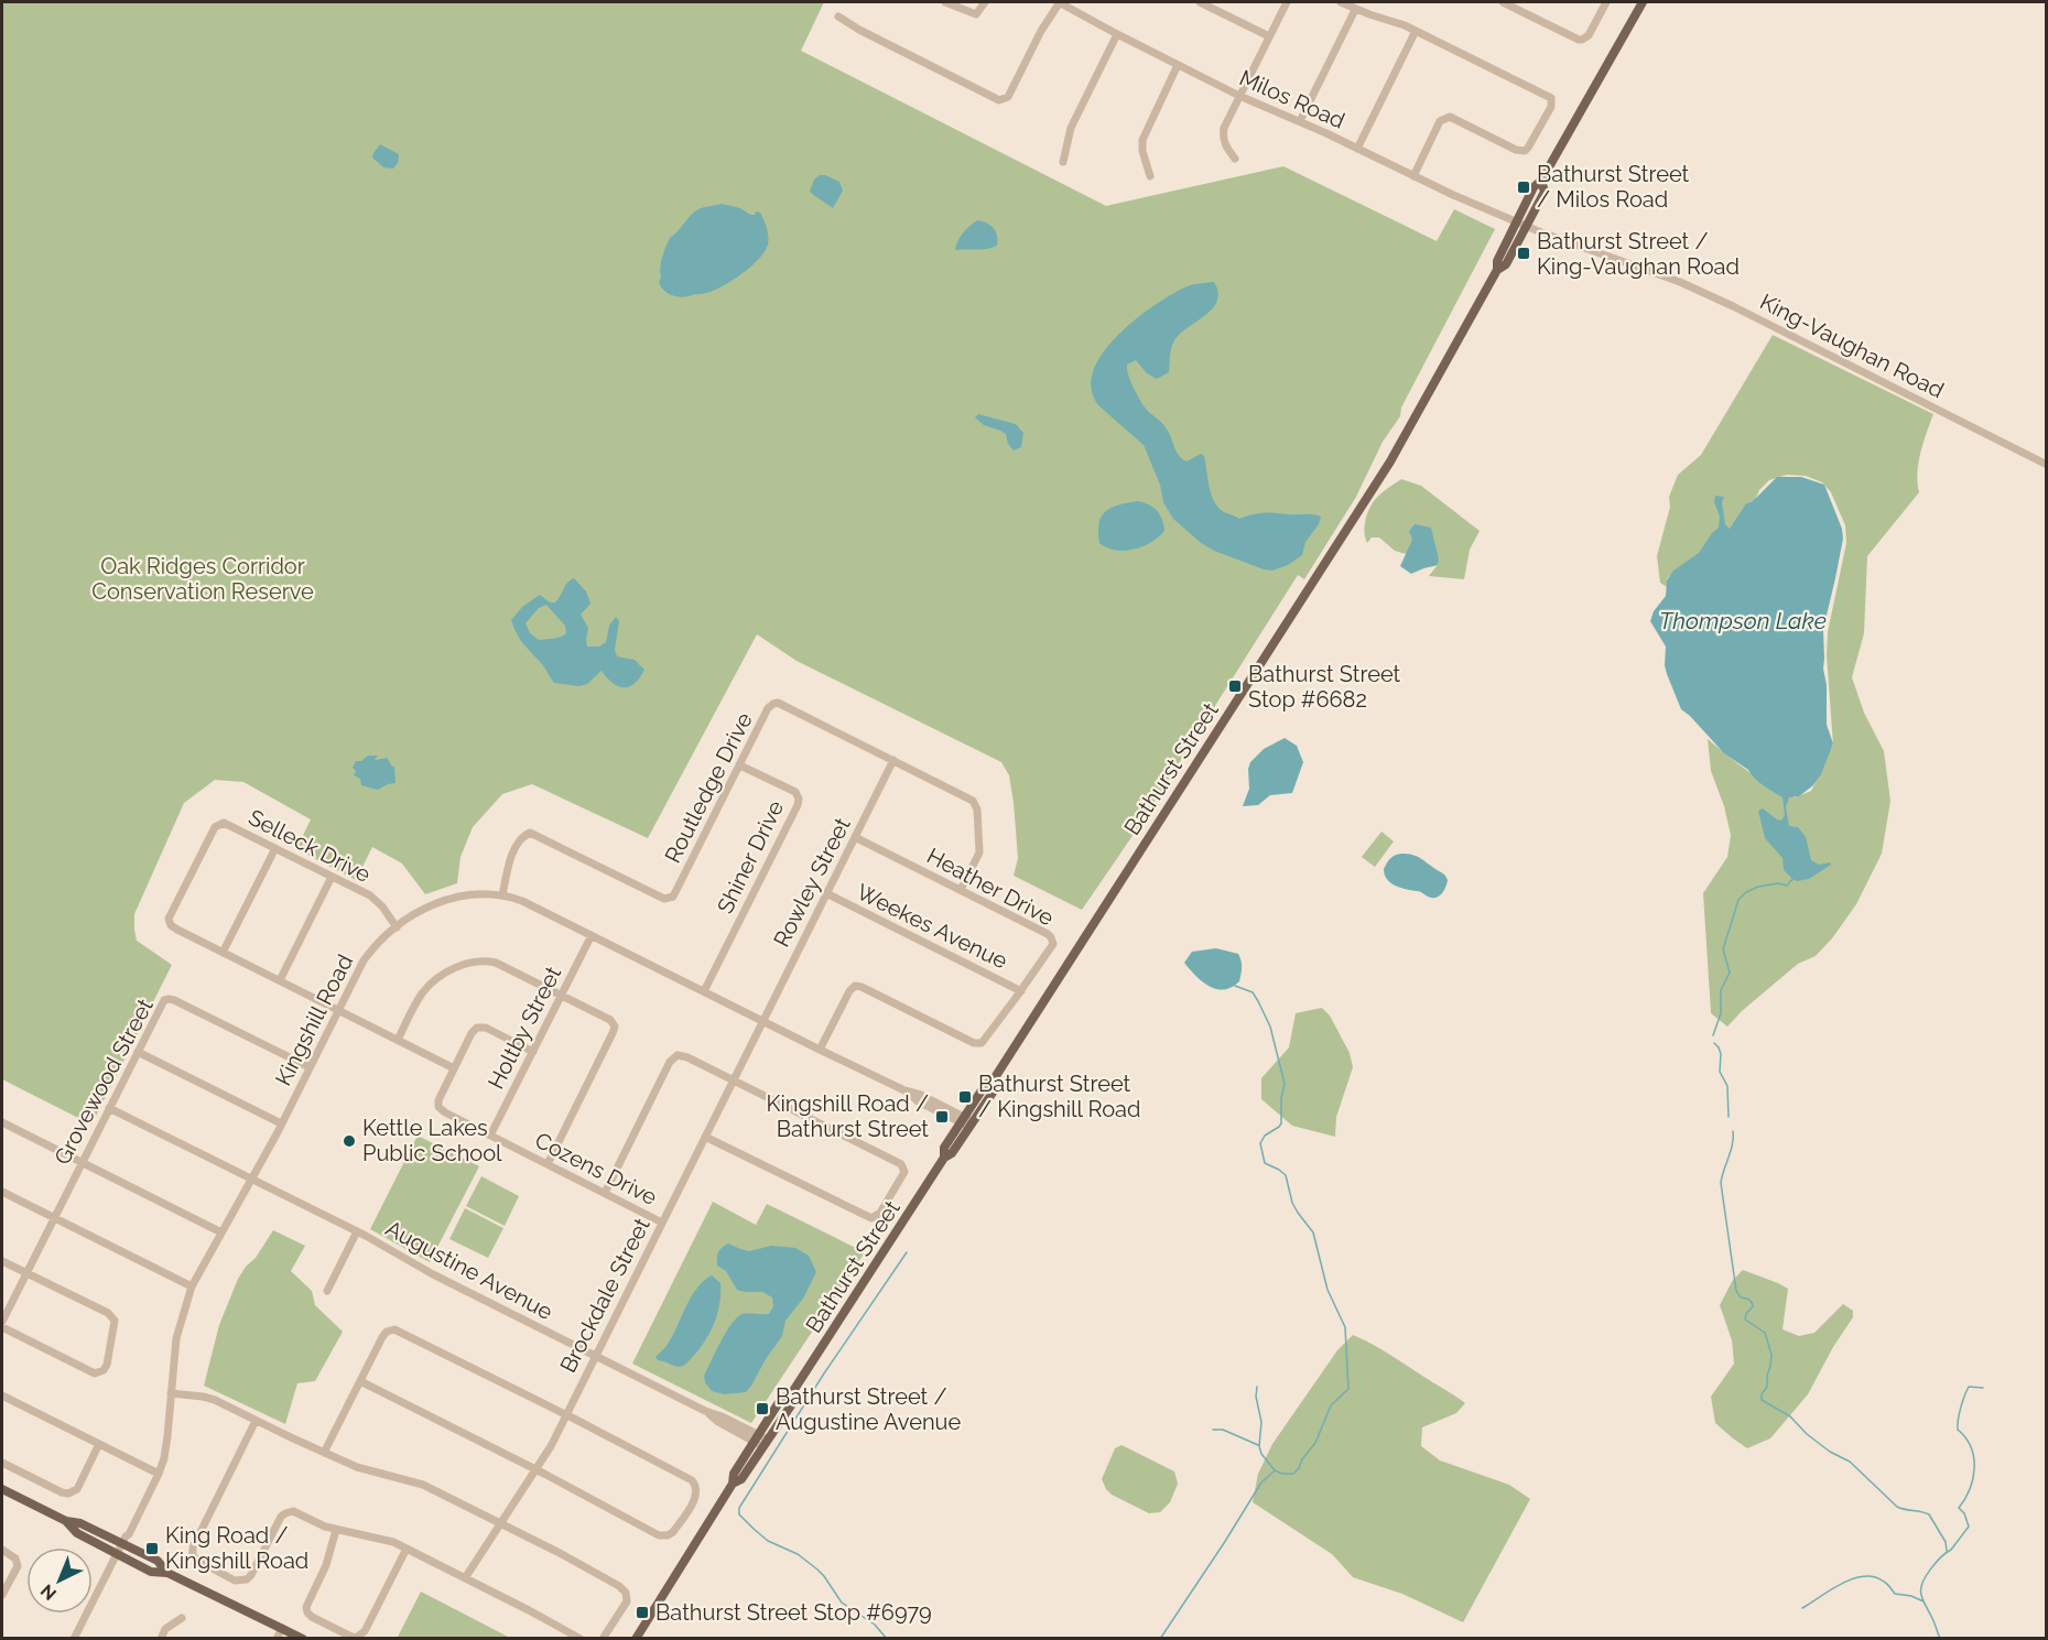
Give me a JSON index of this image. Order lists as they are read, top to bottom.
{
  "streets": {
    "main road": ["Bathurst Street"],
    "street": [
      "Milos Road",
      "King-Vaughan Road",
      "Routledge Drive",
      "Selleck Drive",
      "Shiner Drive",
      "Rowley Street",
      "Heather Drive",
      "Weekes Avenue",
      "Kingshill Road",
      "Holtby Street",
      "Grovewood Street",
      "Cozens Drive",
      "Augustine Avenue",
      "Brockdale Street"
    ]
  },
  "crossings": [
    ["Milos Road", "King-Vaughan Road"],
    ["Milos Road", "Bathurst Street"],
    ["King-Vaughan Road", "Bathurst Street"],
    ["Bathurst Street", "Kingshill Road"],
    ["Bathurst Street", "Augustine Avenue"],
    ["Routledge Drive", "Shiner Drive"],
    ["Routledge Drive", "Rowley Street"],
    ["Routledge Drive", "Heather Drive"],
    ["Routledge Drive", "Kingshill Road"],
    ["Selleck Drive", "Kingshill Road"],
    ["Selleck Drive", "Cozens Drive"],
    ["Shiner Drive", "Kingshill Road"],
    ["Rowley Street", "Heather Drive"],
    ["Rowley Street", "Weekes Avenue"],
    ["Rowley Street", "Kingshill Road"],
    ["Rowley Street", "Brockdale Street"],
    ["Heather Drive", "Weekes Avenue"],
    ["Heather Drive", "Kingshill Road"],
    ["Kingshill Road", "Holtby Street"],
    ["Kingshill Road", "Grovewood Street"],
    ["Kingshill Road", "Augustine Avenue"],
    ["Kingshill Road", "Brockdale Street"],
    ["Holtby Street", "Cozens Drive"],
    ["Grovewood Street", "Augustine Avenue"],
    ["Cozens Drive", "Brockdale Street"],
    ["Augustine Avenue", "Brockdale Street"]
  ],
  "water": ["Thompson Lake"],
  "parks": ["Oak Ridges Corridor Conservation Reserve"],
  "places": {
    "transit": [
      "Bathurst Street / Milos Road",
      "Bathurst Street / King-Vaughan Road",
      "Bathurst Street Stop #6682",
      "Bathurst Street / Kingshill Road",
      "Kingshill Road / Bathurst Street",
      "Bathurst Street / Augustine Avenue",
      "King Road / Kingshill Road",
      "Bathurst Street Stop #6979"
    ],
    "other": ["Kettle Lakes Public School"]
  },
  "north": "bottom left"
}
